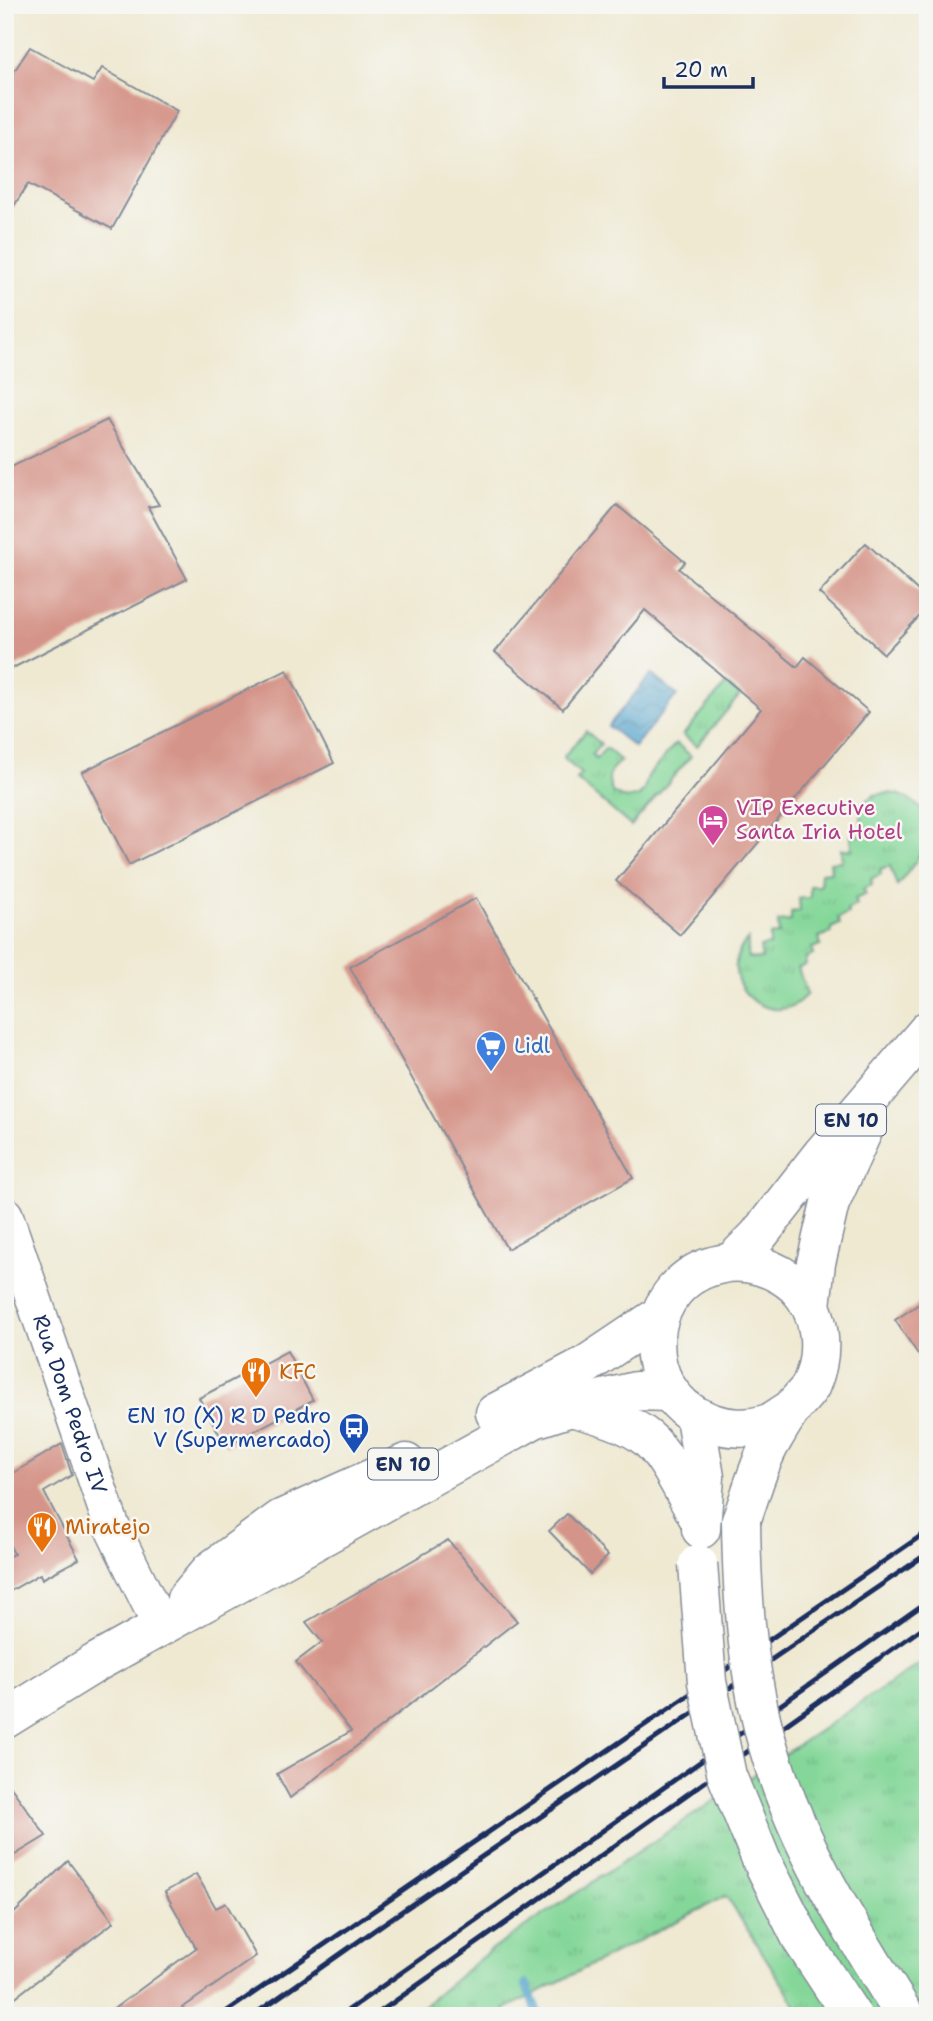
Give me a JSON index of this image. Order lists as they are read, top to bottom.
{
  "streets": {
    "main road": ["EN 10"],
    "street": ["Rua Dom Pedro IV"]
  },
  "crossings": [
    ["EN 10", "Rua Dom Pedro IV"]
  ],
  "places": {
    "hotel": ["VIP Executive Santa Iria Hotel"],
    "supermarket": ["Lidl"],
    "restaurant": ["KFC", "Miratejo"],
    "bus stop": ["EN 10 (X) R D Pedro V (Supermercado)"]
  },
  "scale_bar": "20 m"
}
